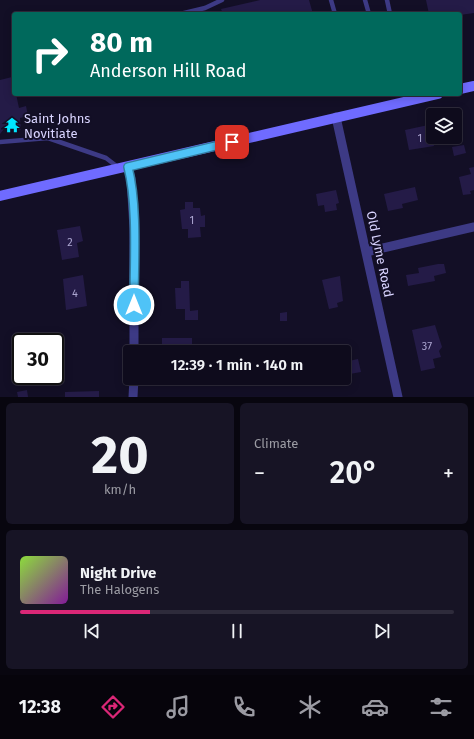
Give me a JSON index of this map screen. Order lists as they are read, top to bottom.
{
  "streets": {
    "street": ["Old Lyme Road"]
  },
  "places": {
    "temple": ["Saint Johns Novitiate"]
  },
  "house_numbers": [
    "1",
    "1",
    "2",
    "4",
    "37"
  ],
  "page": {
    "turn": ["80 m", "Anderson Hill Road"],
    "limit": "30",
    "trip": "12:39 · 1 min · 140 m",
    "tile": [
      ["20", "km/h"],
      "Climate"
    ],
    "heat": ["−", "20°", "+"],
    "song": ["Night Drive", "The Halogens"],
    "tabs": "12:38"
  }
}
